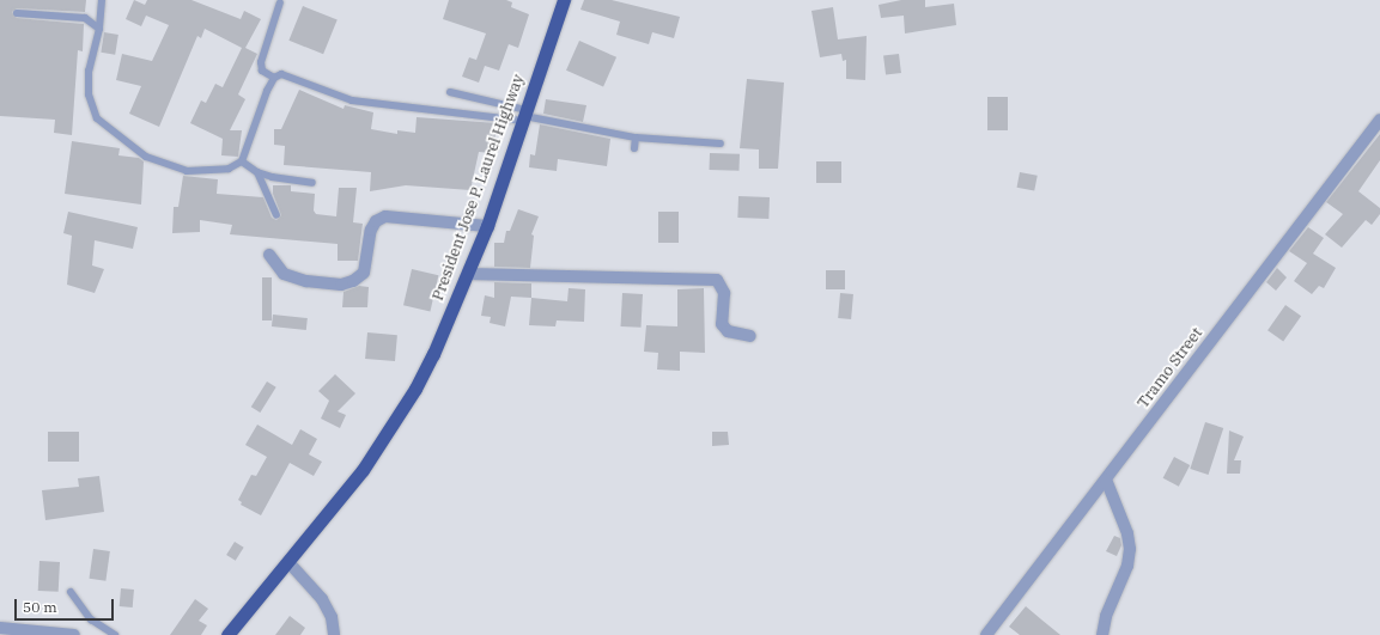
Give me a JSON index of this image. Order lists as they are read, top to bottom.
{
  "streets": {
    "highway": ["President Jose P. Laurel Highway"],
    "street": ["Tramo Street"]
  },
  "scale_bar": "50 m"
}
